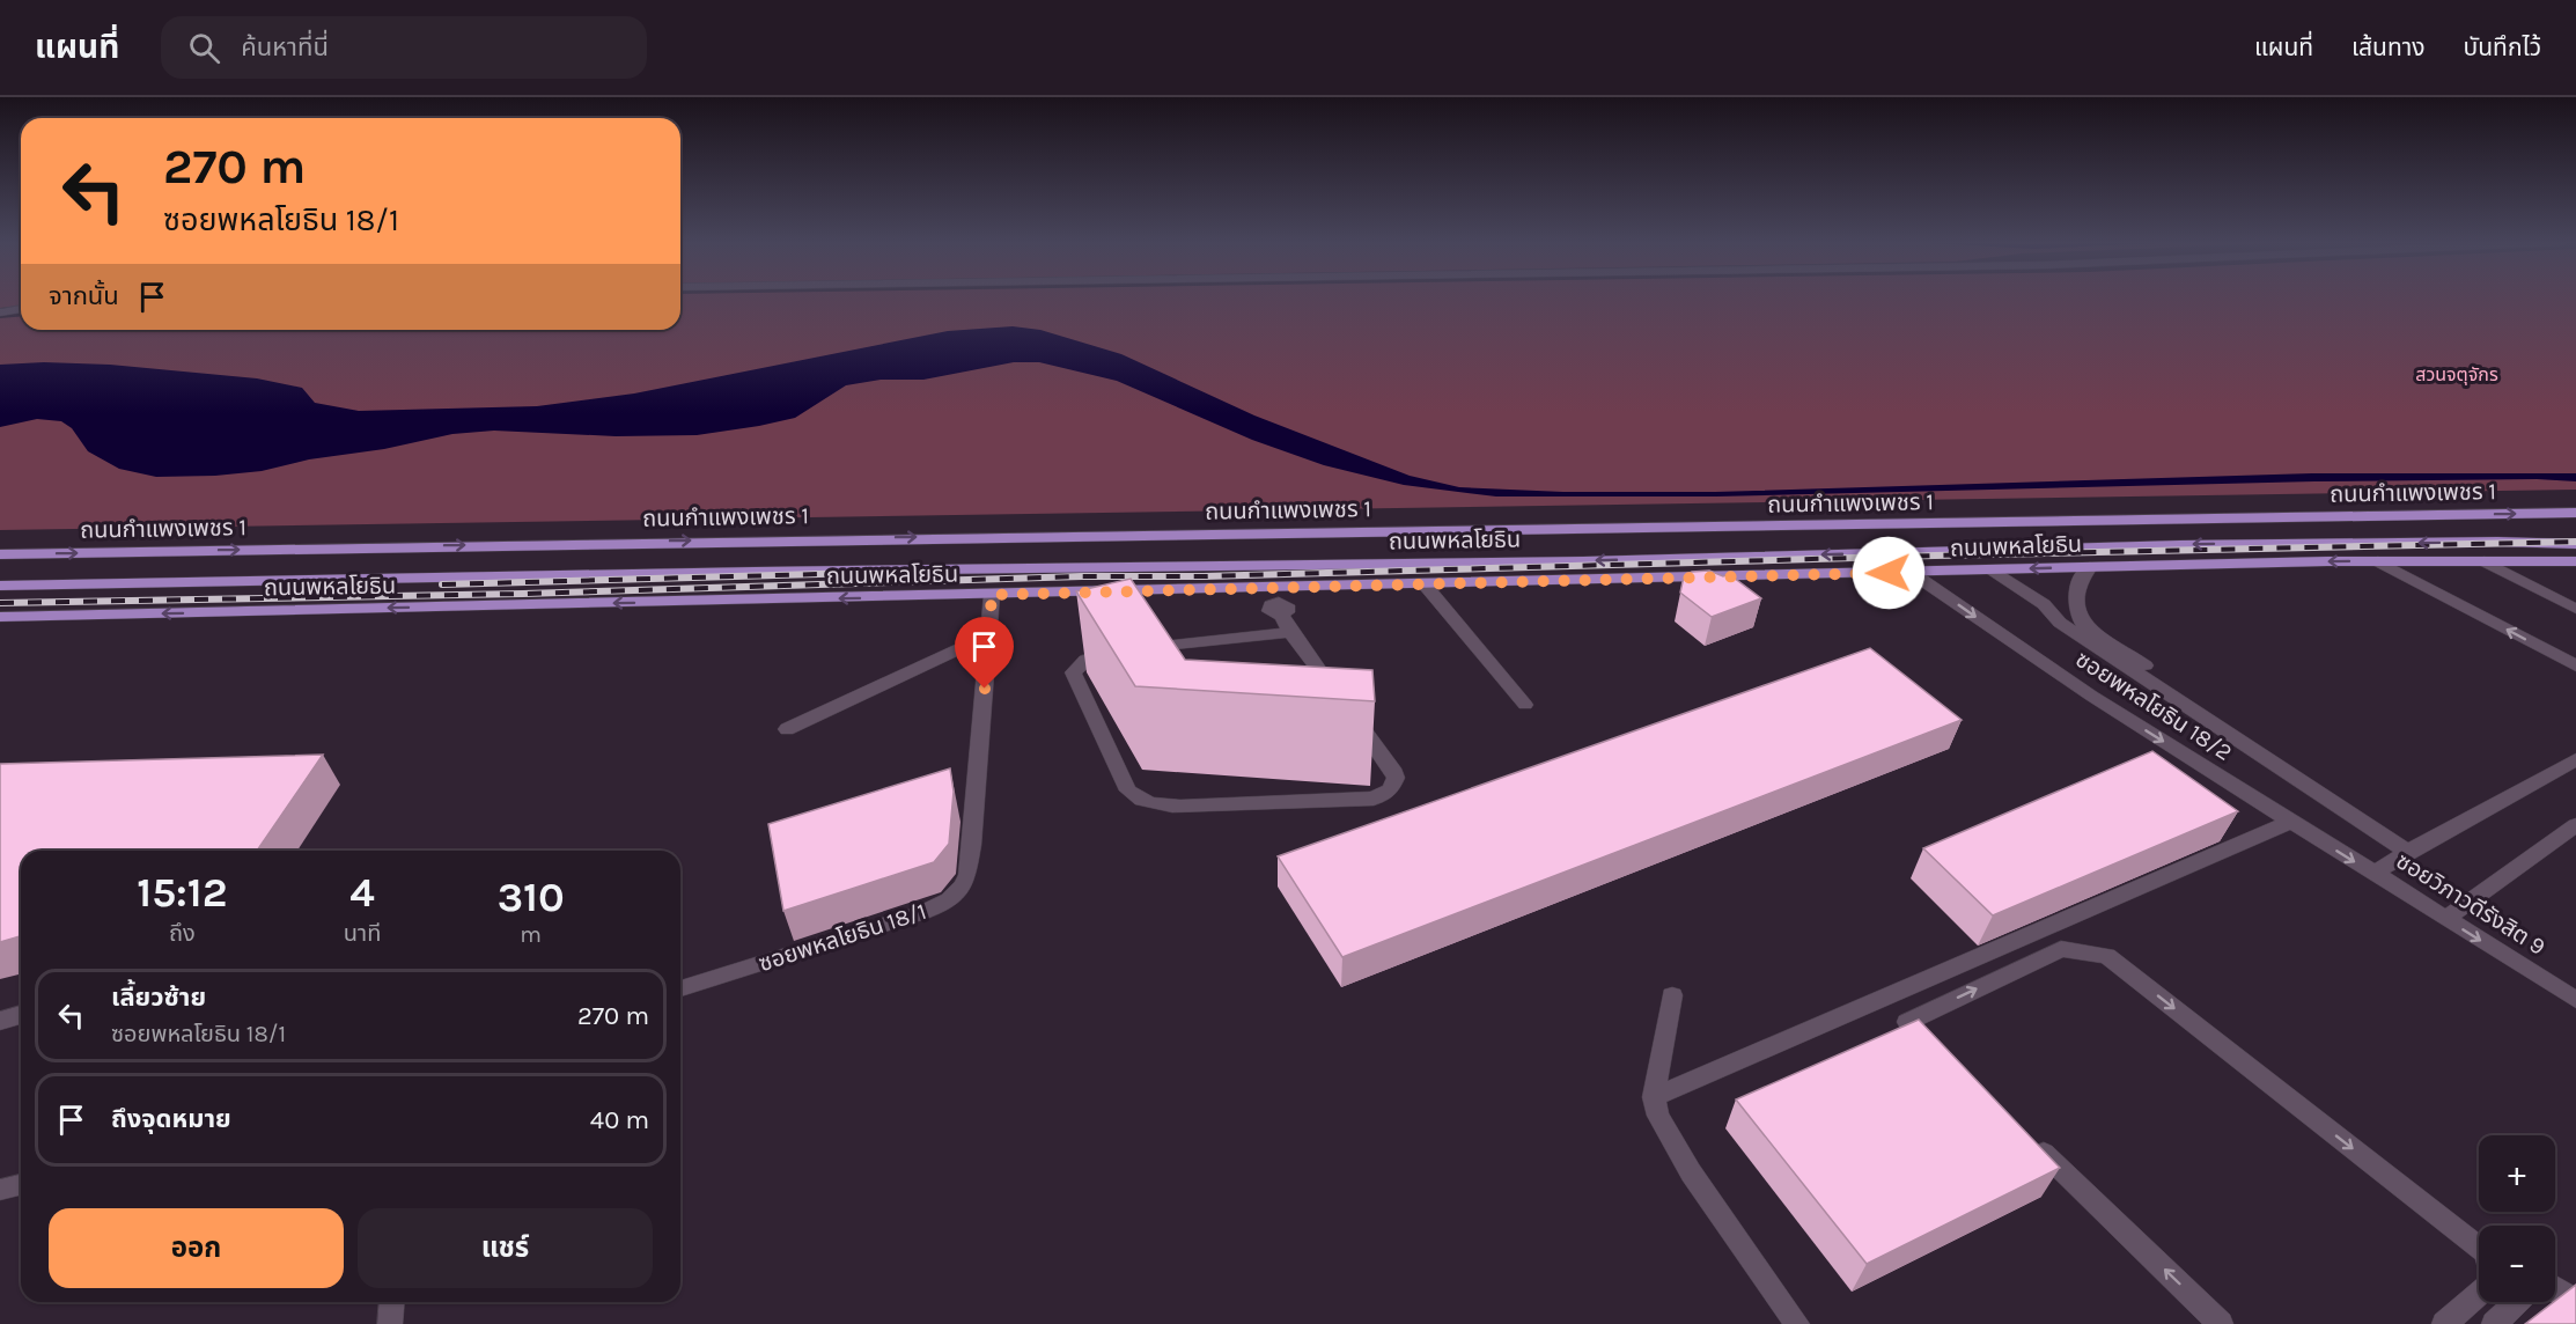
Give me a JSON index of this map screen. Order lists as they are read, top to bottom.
{
  "streets": {
    "main road": ["ถนนกำแพงเพชร 1", "ถนนพหลโยธิน"],
    "street": ["ซอยพหลโยธิน 18/2", "ซอยวิภาวดีรังสิต 9", "ซอยพหลโยธิน 18/1"]
  },
  "crossings": [
    ["ถนนพหลโยธิน", "ซอยพหลโยธิน 18/2"],
    ["ถนนพหลโยธิน", "ซอยพหลโยธิน 18/1"],
    ["ซอยพหลโยธิน 18/2", "ซอยวิภาวดีรังสิต 9"]
  ],
  "one_way": ["ถนนกำแพงเพชร 1", "ซอยวิภาวดีรังสิต 9"],
  "parks": ["สวนจตุจักร"],
  "page": {
    "header": "แผนที่",
    "search": "ค้นหาที่นี่",
    "nav": ["แผนที่", "เส้นทาง", "บันทึกไว้"],
    "turn": ["270 m", "ซอยพหลโยธิน 18/1"],
    "then": "จากนั้น",
    "eta": [
      "15:12",
      "ถึง",
      "4",
      "นาที",
      "310",
      "m"
    ],
    "list": [
      {
        "name": "เลี้ยวซ้าย",
        "note": "ซอยพหลโยธิน 18/1",
        "value": "270 m"
      },
      {
        "name": "ถึงจุดหมาย",
        "value": "40 m"
      }
    ],
    "map_buttons": ["+", "−"],
    "buttons": ["ออก", "แชร์"]
  }
}
